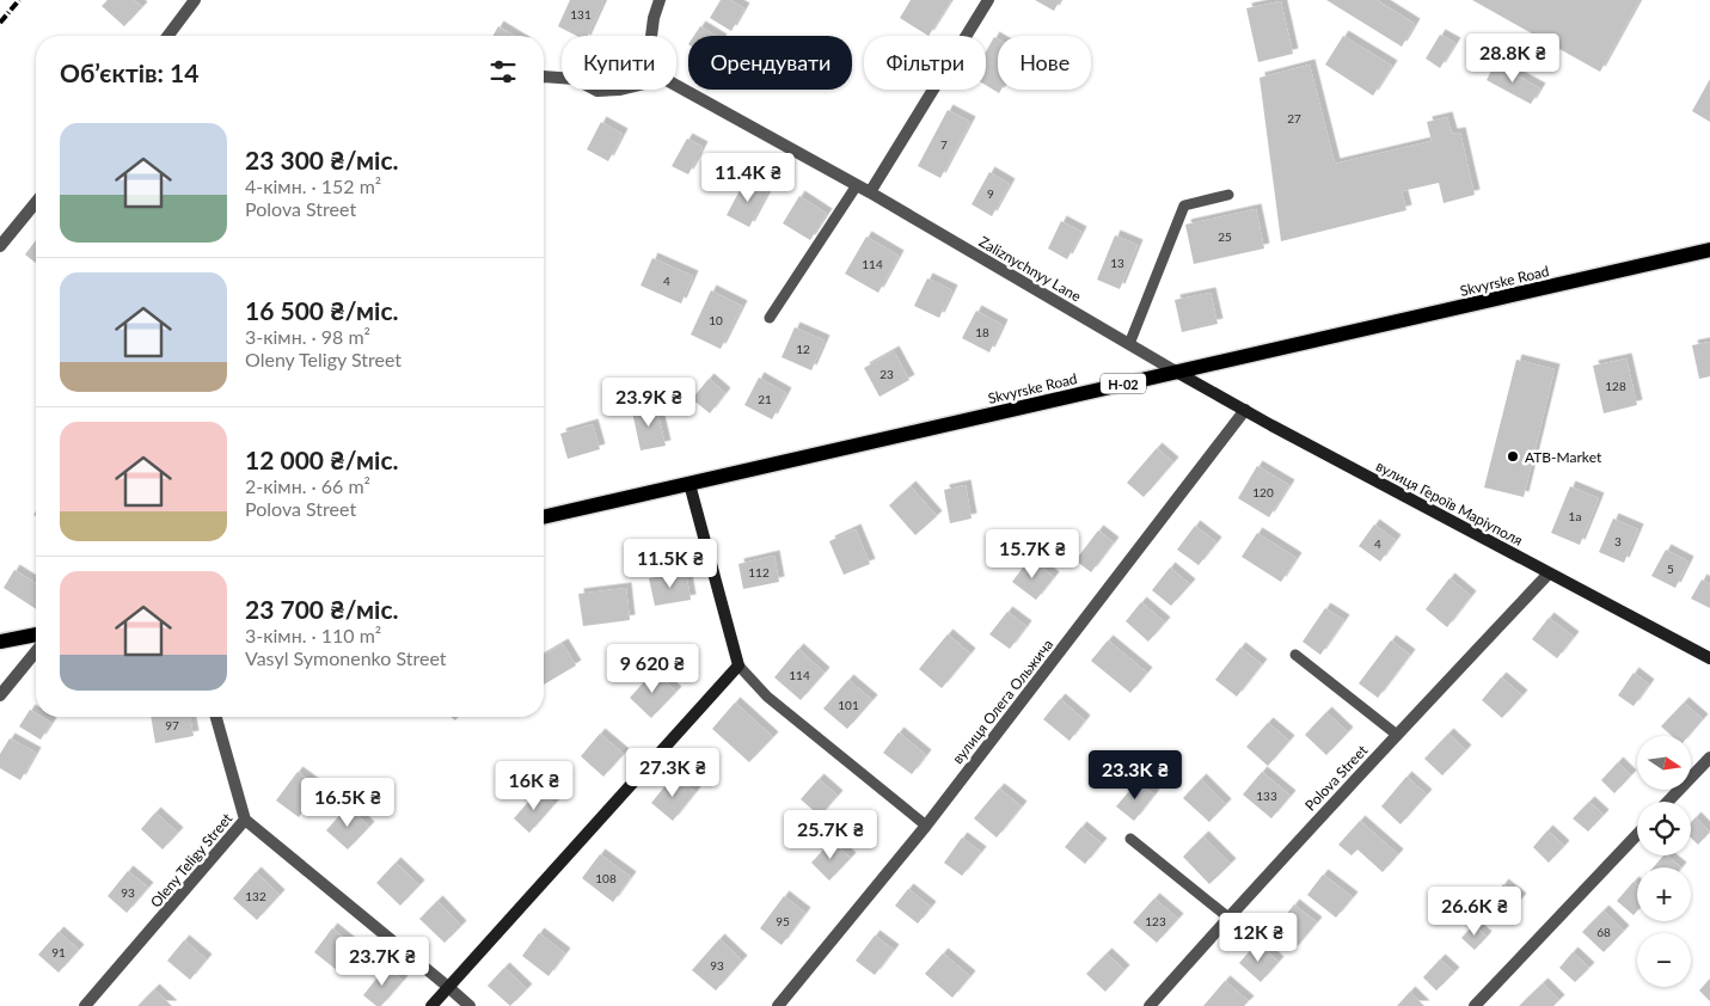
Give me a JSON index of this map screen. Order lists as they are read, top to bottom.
{
  "streets": {
    "main road": ["Skvyrske Road", "Н-02"],
    "street": [
      "Zaliznychnyy Lane",
      "вулиця Героїв Маріуполя",
      "вулиця Олега Ольжича",
      "Polova Street",
      "Oleny Teligy Street"
    ]
  },
  "crossings": [
    ["Zaliznychnyy Lane", "Skvyrske Road"],
    ["Zaliznychnyy Lane", "вулиця Героїв Маріуполя"],
    ["Skvyrske Road", "вулиця Героїв Маріуполя"],
    ["вулиця Героїв Маріуполя", "вулиця Олега Ольжича"],
    ["вулиця Героїв Маріуполя", "Polova Street"]
  ],
  "places": ["ATB-Market"],
  "house_numbers": [
    "131",
    "27",
    "7",
    "9",
    "25",
    "13",
    "114",
    "4",
    "10",
    "18",
    "12",
    "23",
    "128",
    "21",
    "120",
    "1а",
    "3",
    "4",
    "5",
    "112",
    "114",
    "101",
    "97",
    "133",
    "108",
    "93",
    "132",
    "95",
    "123",
    "68",
    "91",
    "93"
  ],
  "north": "right",
  "page": {
    "price": [
      "28.8K ₴",
      "11.4K ₴",
      "23.9K ₴",
      "15.7K ₴",
      "11.5K ₴",
      "9 620 ₴",
      "27.3K ₴",
      "23.3K ₴",
      "16K ₴",
      "16.5K ₴",
      "25.7K ₴",
      "26.6K ₴",
      "12K ₴",
      "23.7K ₴"
    ],
    "chip": [
      "Купити",
      "Орендувати",
      "Фільтри",
      "Нове"
    ],
    "heading": "Об’єктів: 14",
    "list": [
      {
        "name": "23 300 ₴/міс.",
        "note": "4-кімн. · 152 m² · Polova Street"
      },
      {
        "name": "16 500 ₴/міс.",
        "note": "3-кімн. · 98 m² · Oleny Teligy Street"
      },
      {
        "name": "12 000 ₴/міс.",
        "note": "2-кімн. · 66 m² · Polova Street"
      },
      {
        "name": "23 700 ₴/міс.",
        "note": "3-кімн. · 110 m² · Vasyl Symonenko Street"
      }
    ],
    "map_buttons": ["+", "−"]
  }
}
